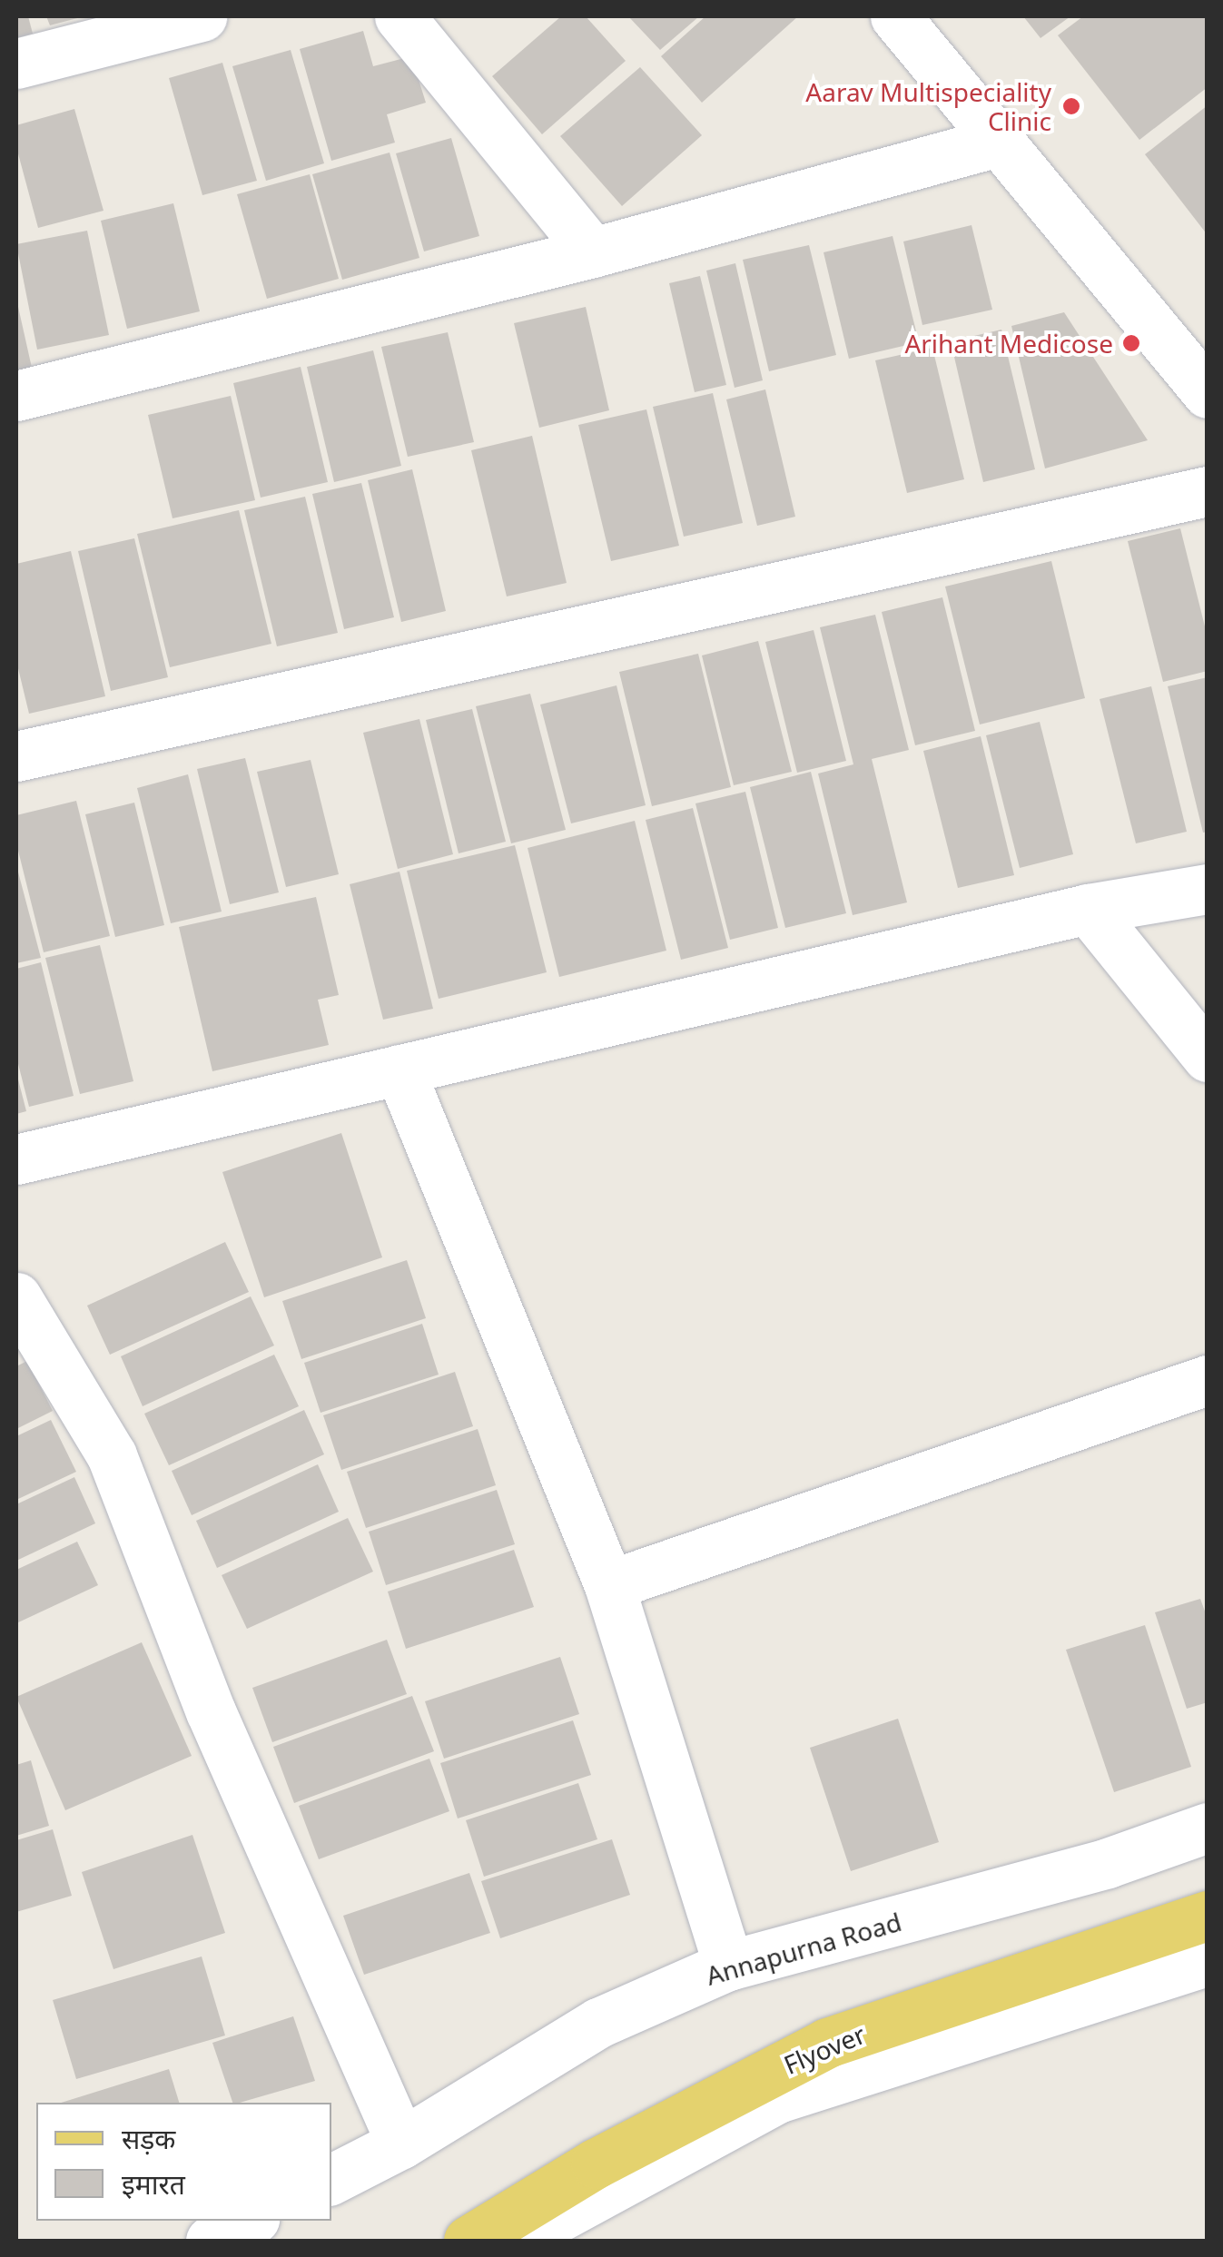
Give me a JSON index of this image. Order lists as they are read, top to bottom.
{
  "streets": {
    "main road": ["Flyover"],
    "street": ["Annapurna Road"]
  },
  "places": ["Aarav Multispeciality Clinic", "Arihant Medicose"],
  "legend": ["सड़क", "इमारत"]
}
